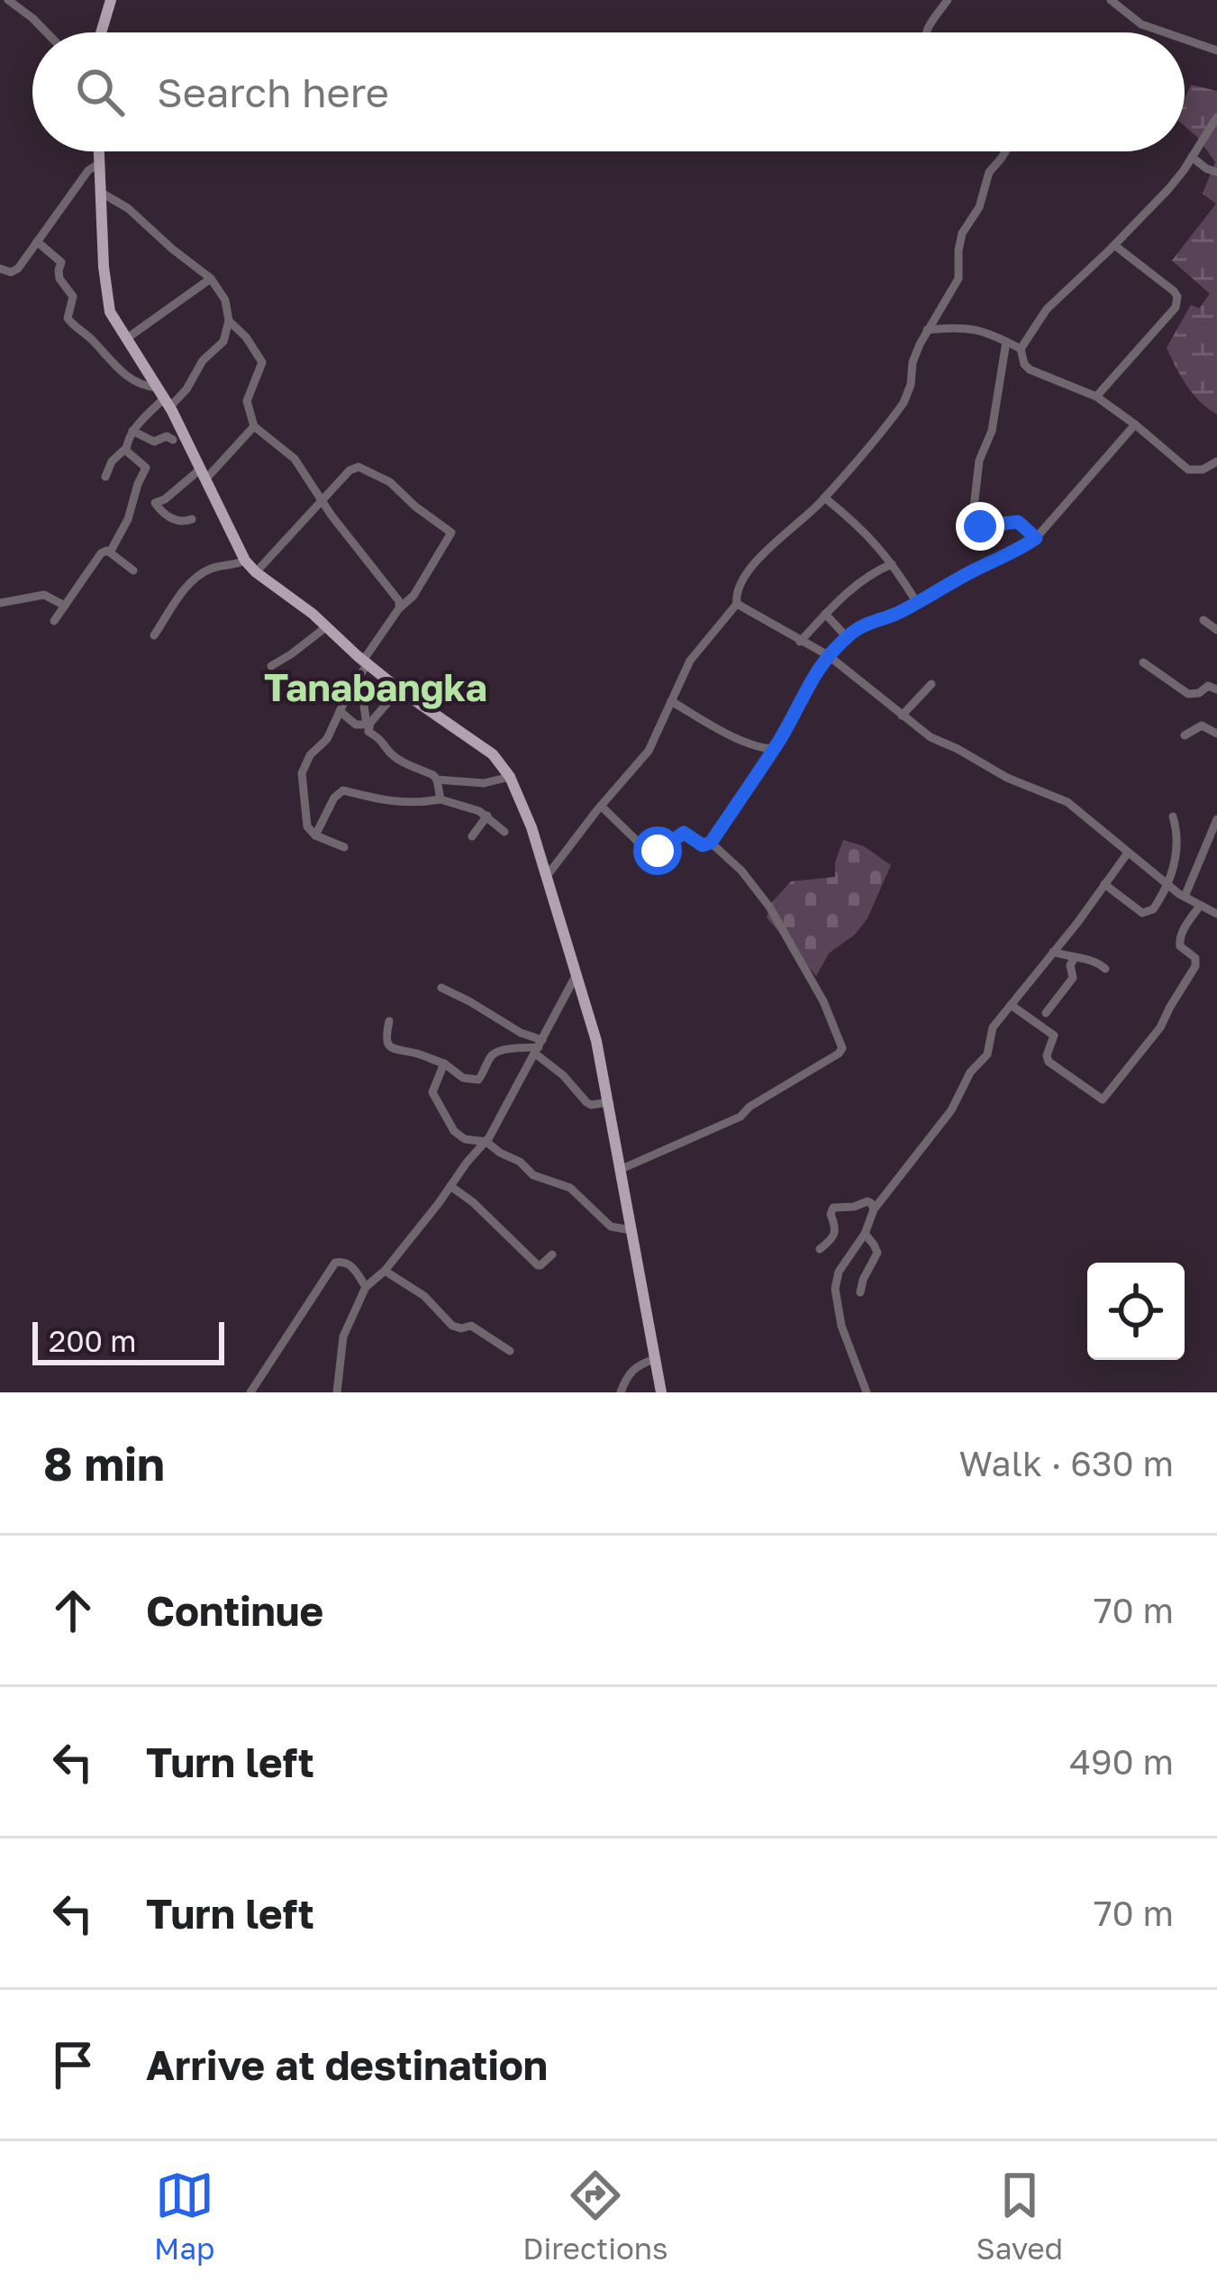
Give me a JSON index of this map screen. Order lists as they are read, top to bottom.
{
  "districts": ["Tanabangka"],
  "scale_bar": "200 m",
  "page": {
    "search": "Search here",
    "scale": "200 m",
    "heading": ["8 min", "Walk · 630 m"],
    "list": [
      ["Continue", "70 m"],
      ["Turn left", "490 m"],
      ["Turn left", "70 m"],
      "Arrive at destination"
    ],
    "nav": ["Map", "Directions", "Saved"]
  }
}
